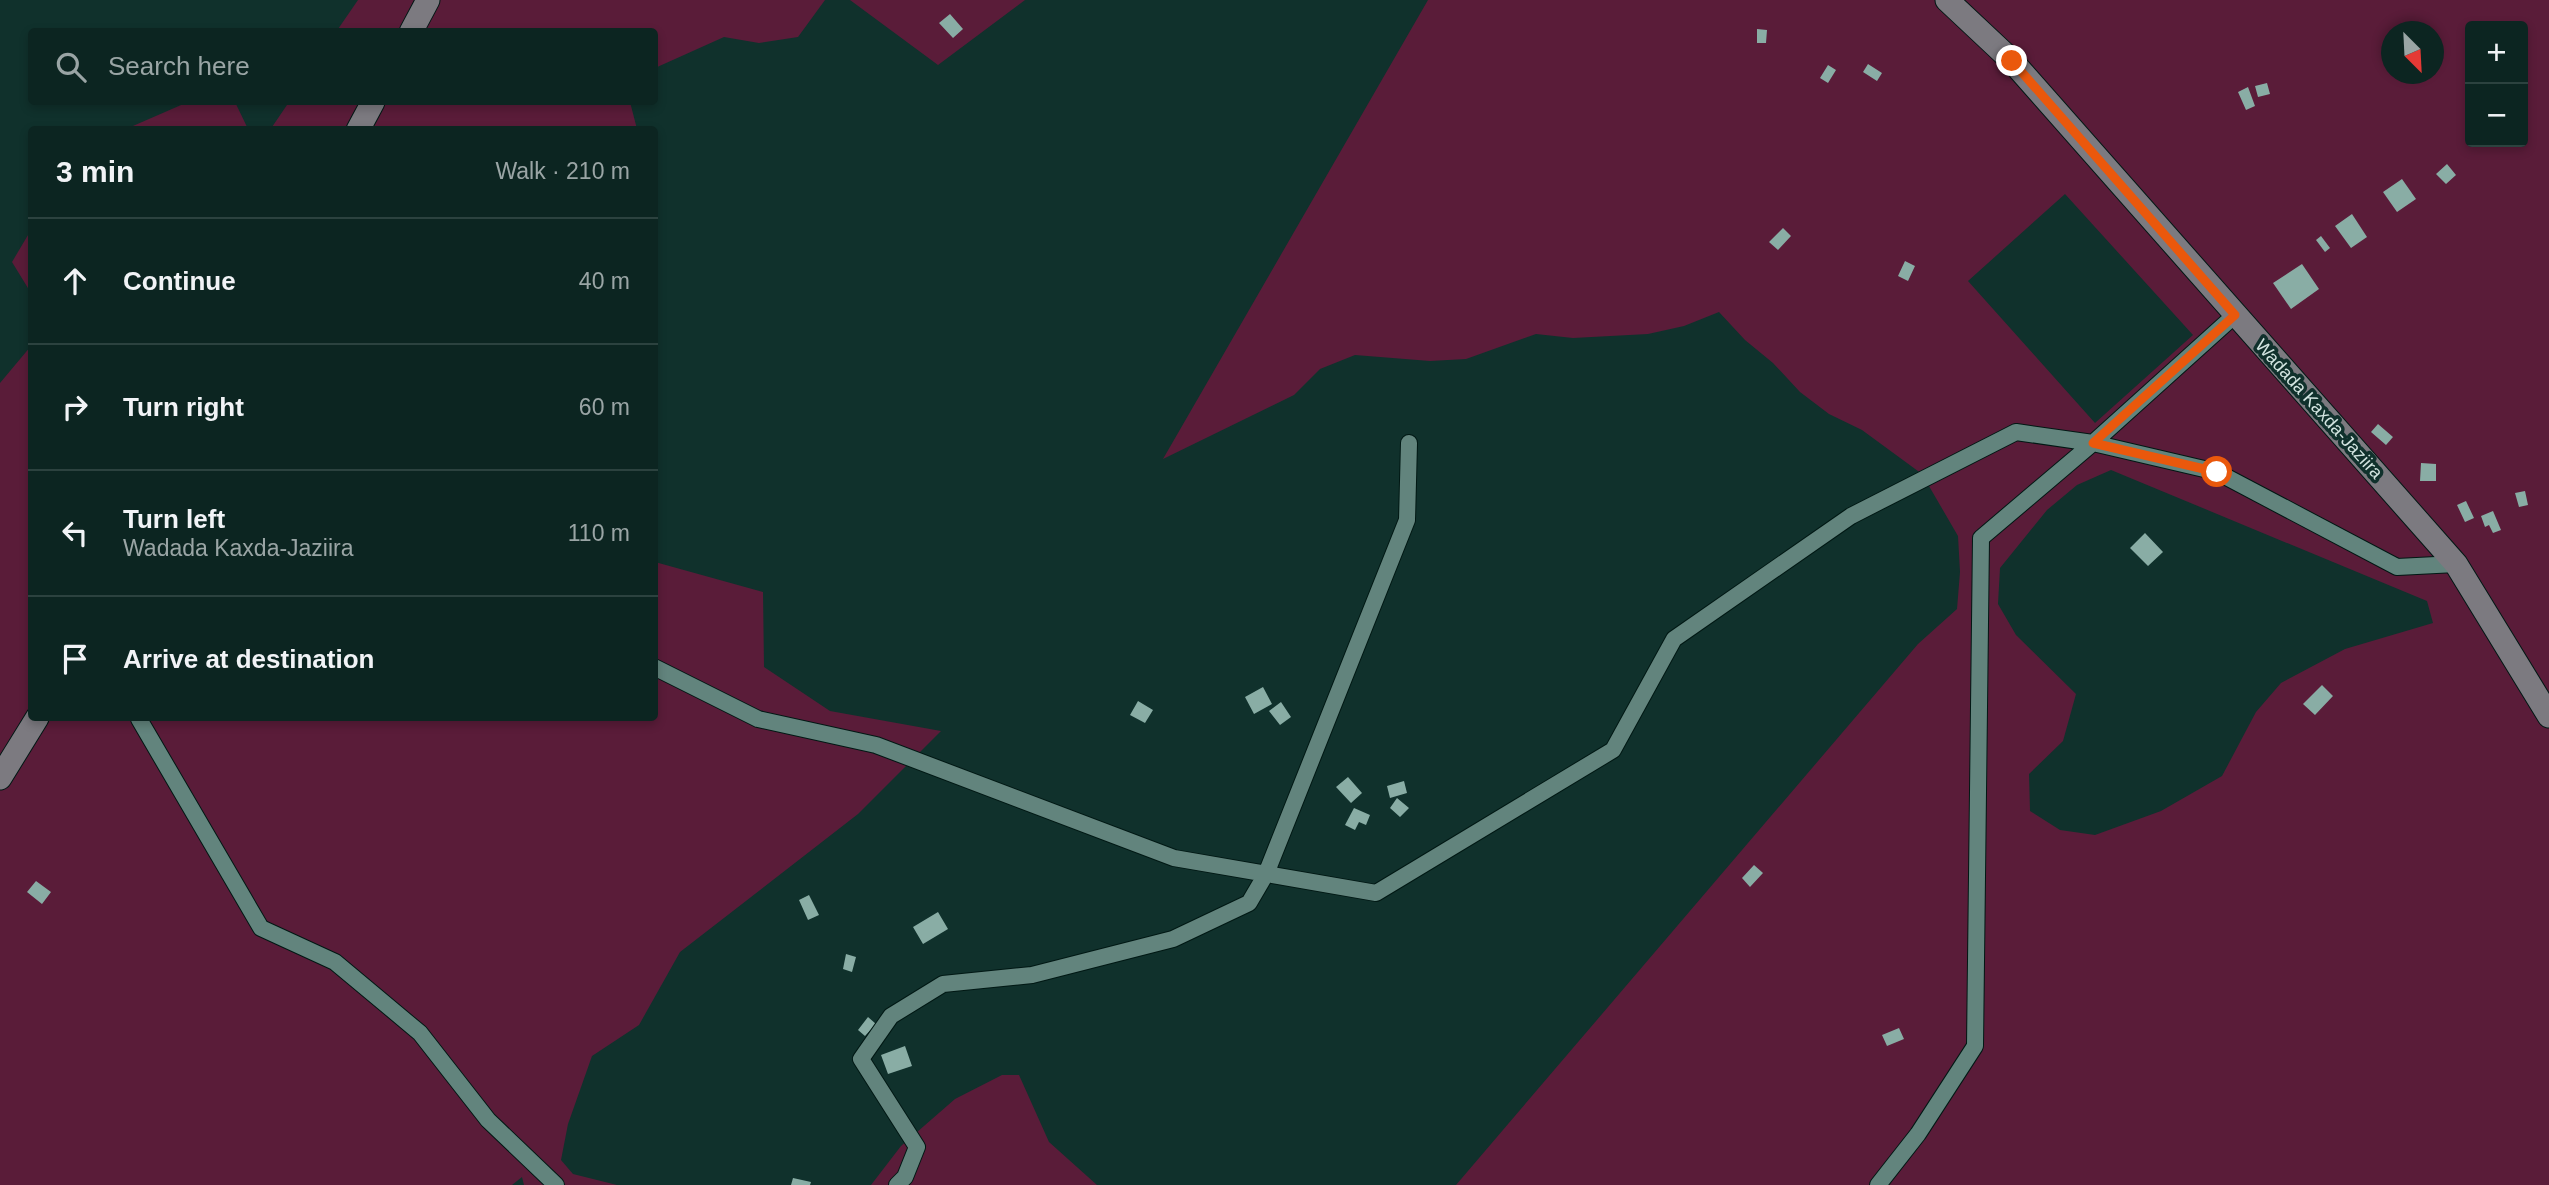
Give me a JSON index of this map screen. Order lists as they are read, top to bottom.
{
  "streets": {
    "street": ["Wadada Kaxda-Jaziira"]
  },
  "north": "bottom right",
  "page": {
    "map_buttons": ["+", "−"],
    "search": "Search here",
    "heading": ["3 min", "Walk · 210 m"],
    "list": [
      ["Continue", "40 m"],
      ["Turn right", "60 m"],
      ["Turn left", "Wadada Kaxda-Jaziira", "110 m"],
      "Arrive at destination"
    ]
  }
}
